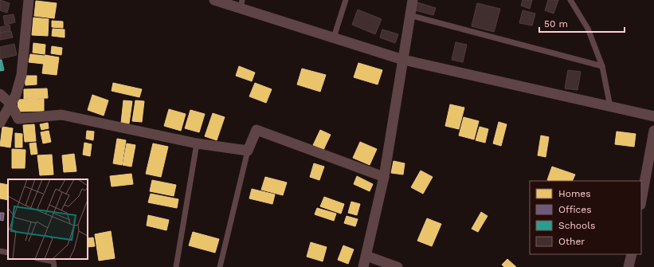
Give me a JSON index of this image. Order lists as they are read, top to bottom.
{
  "legend": [
    "Homes",
    "Offices",
    "Schools",
    "Other"
  ],
  "scale_bar": "50 m"
}
